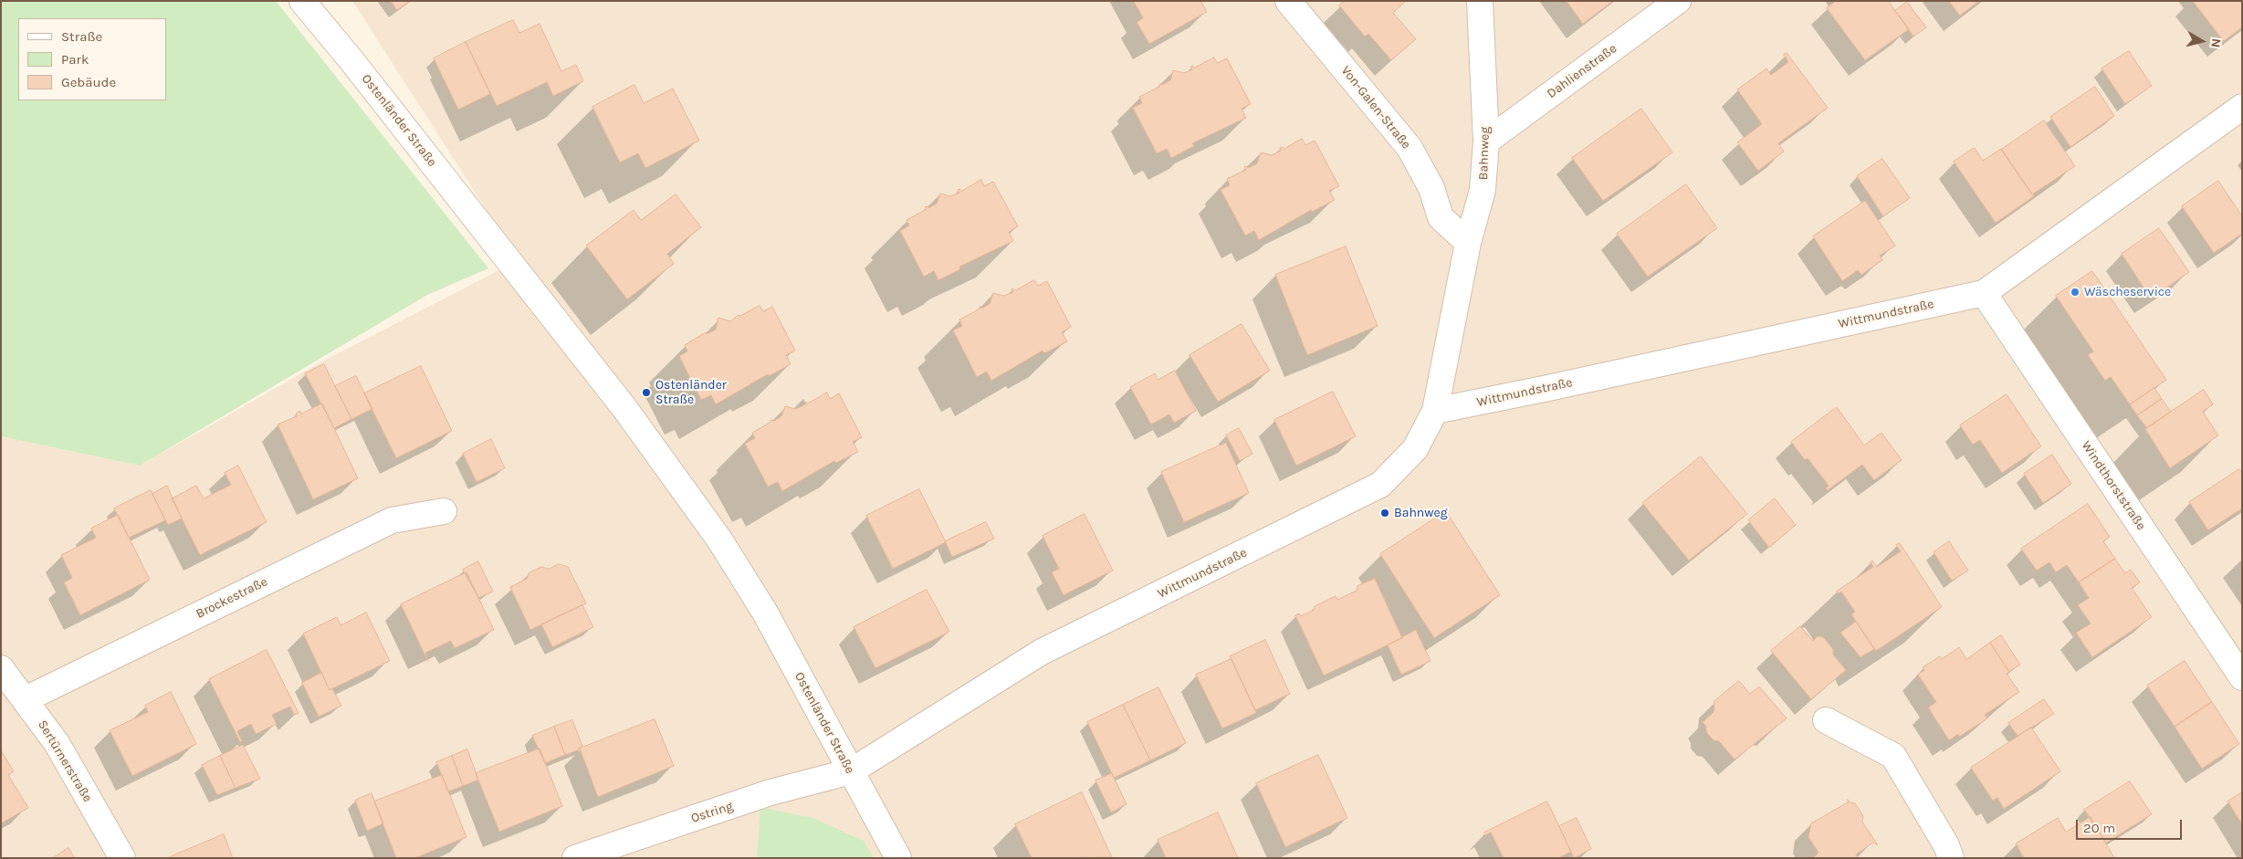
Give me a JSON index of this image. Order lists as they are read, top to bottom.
{
  "streets": {
    "street": [
      "Dahlienstraße",
      "Von-Galen-Straße",
      "Ostenländer Straße",
      "Bahnweg",
      "Wittmundstraße",
      "Windthorststraße",
      "Brockestraße",
      "Sertürnerstraße",
      "Ostring"
    ]
  },
  "crossings": [
    ["Dahlienstraße", "Bahnweg"],
    ["Von-Galen-Straße", "Bahnweg"],
    ["Ostenländer Straße", "Wittmundstraße"],
    ["Ostenländer Straße", "Ostring"],
    ["Bahnweg", "Wittmundstraße"],
    ["Wittmundstraße", "Windthorststraße"],
    ["Wittmundstraße", "Ostring"],
    ["Brockestraße", "Sertürnerstraße"]
  ],
  "places": ["Wäscheservice", "Ostenländer Straße", "Bahnweg"],
  "legend": ["Straße", "Park", "Gebäude"],
  "scale_bar": "20 m",
  "north": "right"
}
